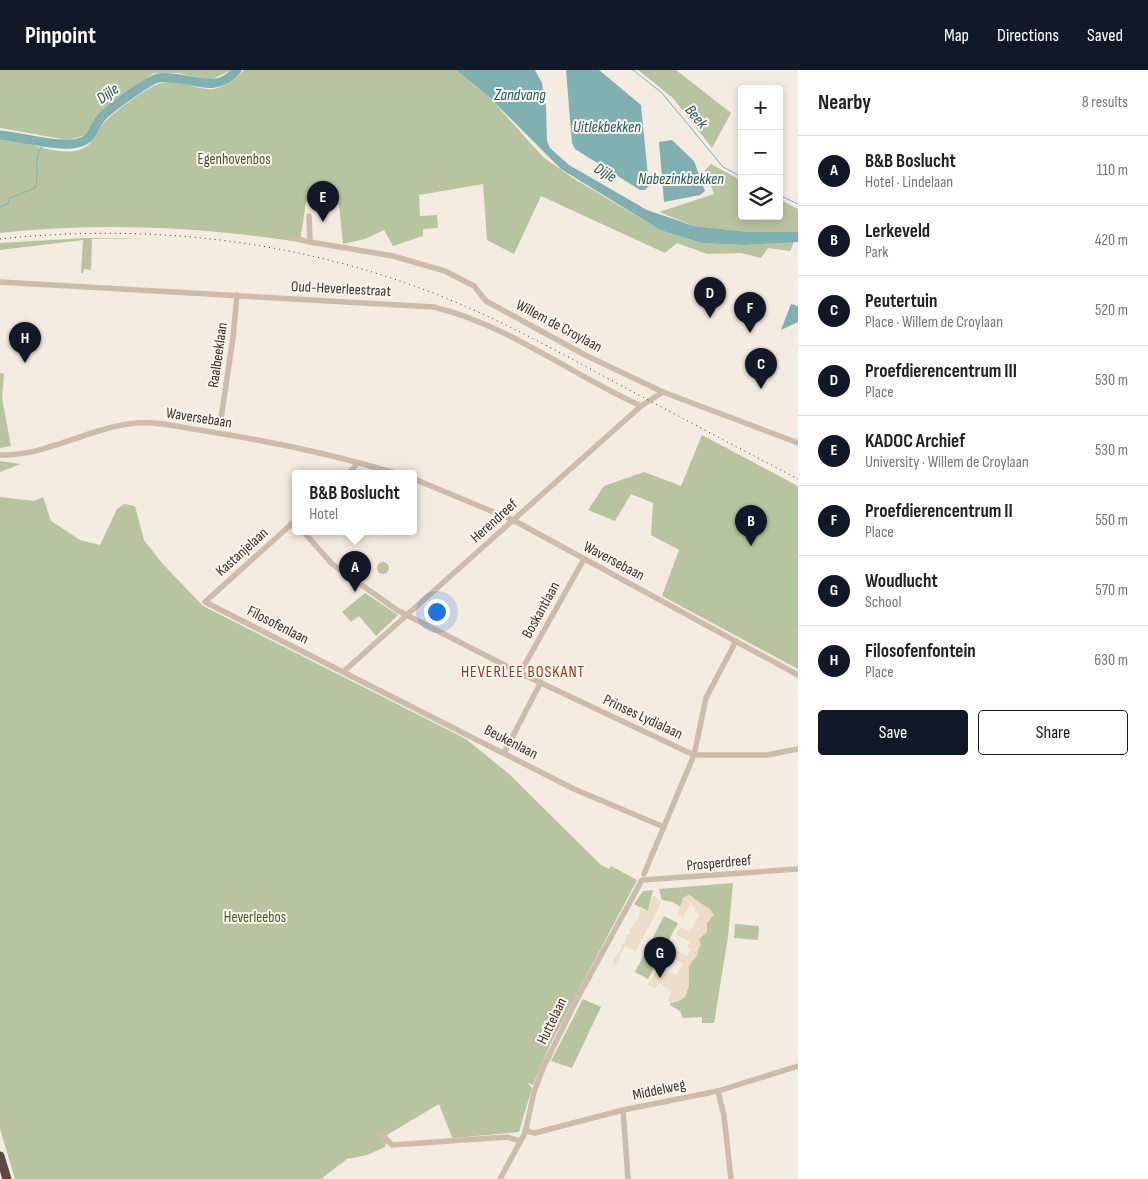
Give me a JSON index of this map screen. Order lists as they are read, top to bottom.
{
  "streets": {
    "street": [
      "Oud-Heverleestraat",
      "Willem de Croylaan",
      "Raalbeeklaan",
      "Waversebaan",
      "Herendreef",
      "Kastanjelaan",
      "Boskantlaan",
      "Filosofenlaan",
      "Prinses Lydialaan",
      "Beukenlaan",
      "Prosperdreef",
      "Huttelaan",
      "Middelweg"
    ]
  },
  "crossings": [
    ["Oud-Heverleestraat", "Raalbeeklaan"],
    ["Oud-Heverleestraat", "Herendreef"],
    ["Willem de Croylaan", "Herendreef"],
    ["Waversebaan", "Herendreef"],
    ["Waversebaan", "Boskantlaan"],
    ["Herendreef", "Filosofenlaan"],
    ["Herendreef", "Prinses Lydialaan"],
    ["Herendreef", "Beukenlaan"],
    ["Kastanjelaan", "Filosofenlaan"],
    ["Boskantlaan", "Prinses Lydialaan"],
    ["Filosofenlaan", "Beukenlaan"],
    ["Prosperdreef", "Huttelaan"],
    ["Huttelaan", "Middelweg"]
  ],
  "districts": ["HEVERLEE BOSKANT"],
  "water": [
    "Dijle",
    "Zandvang",
    "Beek",
    "Uitlekbekken",
    "Nabezinkbekken"
  ],
  "parks": ["Egenhovenbos", "Heverleebos"],
  "page": {
    "header": "Pinpoint",
    "nav": ["Map", "Directions", "Saved"],
    "heading": ["Nearby", "8 results"],
    "map_buttons": ["+", "−"],
    "list": [
      {
        "mark": "A",
        "name": "B&B Boslucht",
        "note": "Hotel · Lindelaan",
        "value": "110 m"
      },
      {
        "mark": "B",
        "name": "Lerkeveld",
        "note": "Park",
        "value": "420 m"
      },
      {
        "mark": "C",
        "name": "Peutertuin",
        "note": "Place · Willem de Croylaan",
        "value": "520 m"
      },
      {
        "mark": "D",
        "name": "Proefdierencentrum III",
        "note": "Place",
        "value": "530 m"
      },
      {
        "mark": "E",
        "name": "KADOC Archief",
        "note": "University · Willem de Croylaan",
        "value": "530 m"
      },
      {
        "mark": "F",
        "name": "Proefdierencentrum II",
        "note": "Place",
        "value": "550 m"
      },
      {
        "mark": "G",
        "name": "Woudlucht",
        "note": "School",
        "value": "570 m"
      },
      {
        "mark": "H",
        "name": "Filosofenfontein",
        "note": "Place",
        "value": "630 m"
      }
    ],
    "pins": [
      "E",
      "D",
      "F",
      "H",
      "C",
      "B",
      "A",
      "G"
    ],
    "popup": ["B&B Boslucht", "Hotel"],
    "buttons": ["Save", "Share"]
  }
}
